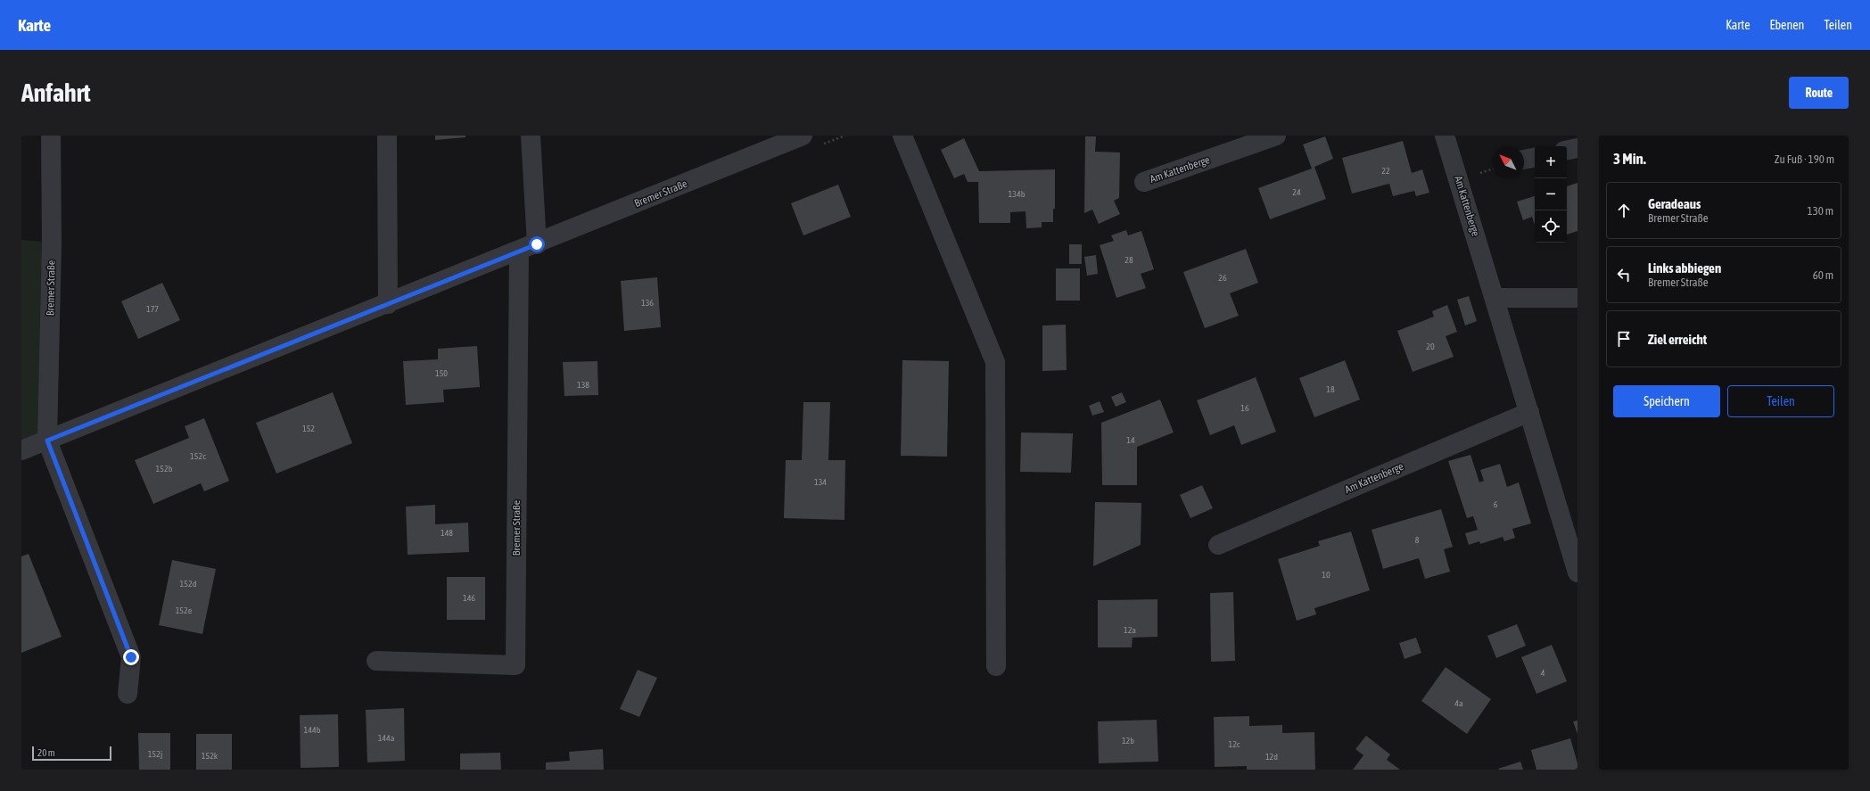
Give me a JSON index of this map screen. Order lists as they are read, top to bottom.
{
  "streets": {
    "street": ["Am Kattenberge", "Bremer Straße"]
  },
  "house_numbers": [
    "22",
    "24",
    "134b",
    "28",
    "26",
    "136",
    "177",
    "20",
    "150",
    "138",
    "18",
    "16",
    "152",
    "14",
    "152c",
    "152b",
    "134",
    "6",
    "148",
    "8",
    "10",
    "152d",
    "146",
    "152e",
    "12a",
    "4",
    "4a",
    "144b",
    "144a",
    "12b",
    "12c",
    "152j",
    "152k",
    "12d"
  ],
  "scale_bar": "20 m",
  "north": "top left",
  "page": {
    "header": "Karte",
    "nav": ["Karte", "Ebenen", "Teilen"],
    "buttons": [
      "Route",
      ["Speichern", "Teilen"]
    ],
    "title": "Anfahrt",
    "heading": ["3 Min.", "Zu Fuß · 190 m"],
    "map_buttons": ["+", "−"],
    "list": [
      ["Geradeaus", "Bremer Straße", "130 m"],
      ["Links abbiegen", "Bremer Straße", "60 m"],
      "Ziel erreicht"
    ],
    "scale": "20 m"
  }
}
